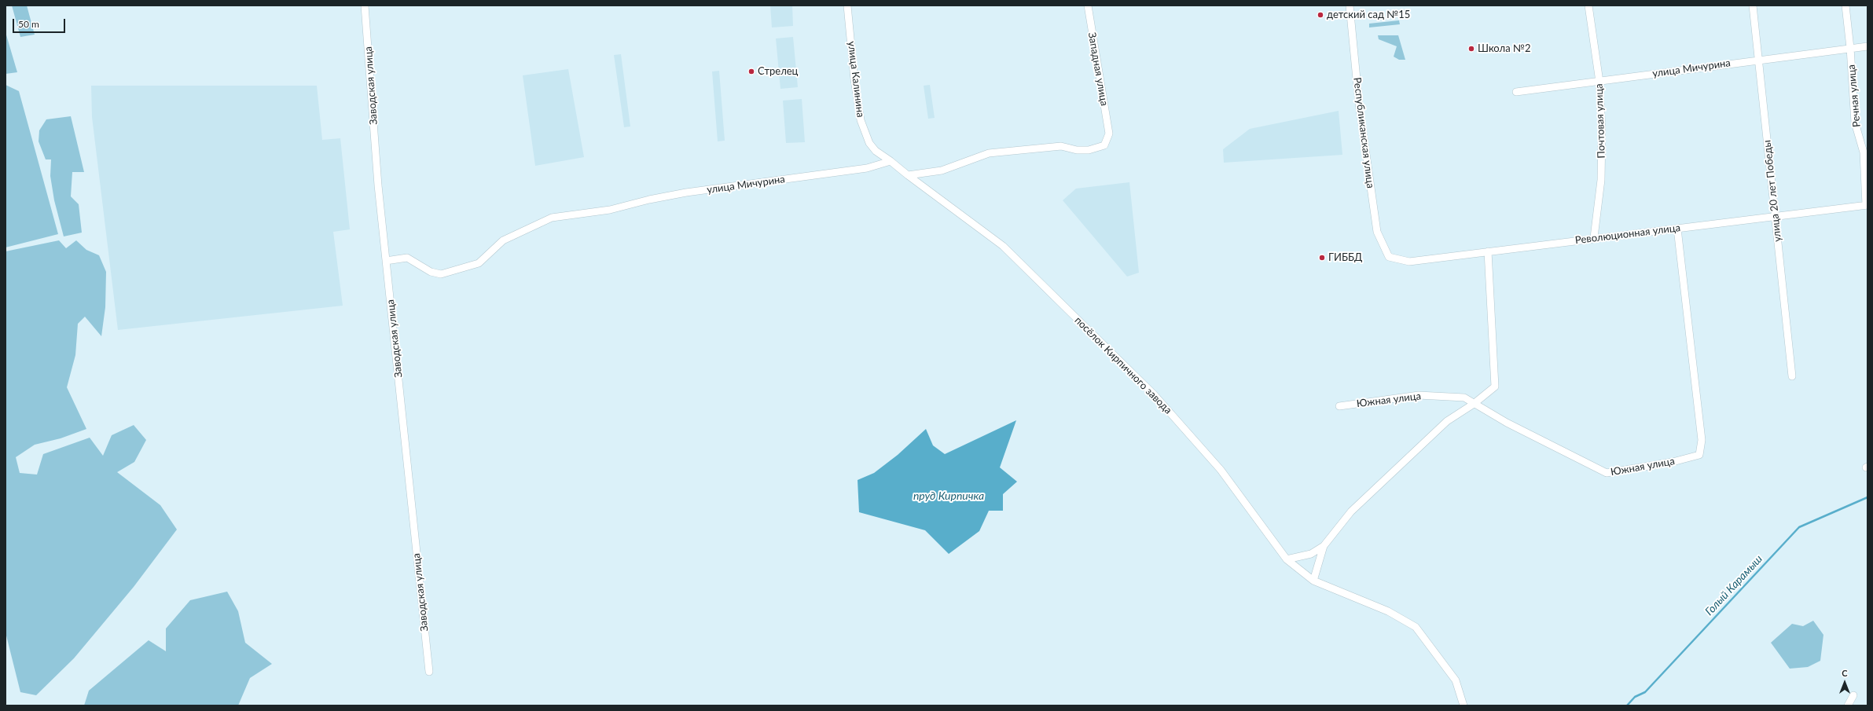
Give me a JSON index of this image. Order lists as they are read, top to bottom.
{
  "streets": {
    "street": [
      "улица Мичурина",
      "Западная улица",
      "улица Калинина",
      "Заводская улица",
      "Речная улица",
      "Почтовая улица",
      "Республиканская улица",
      "улица 20 лет Победы",
      "Революционная улица",
      "посёлок Кирпичного завода",
      "Южная улица"
    ]
  },
  "crossings": [
    ["улица Мичурина", "улица Калинина"],
    ["улица Мичурина", "Заводская улица"],
    ["улица Мичурина", "Речная улица"],
    ["улица Мичурина", "Почтовая улица"],
    ["улица Мичурина", "улица 20 лет Победы"],
    ["Западная улица", "посёлок Кирпичного завода"],
    ["Речная улица", "Революционная улица"],
    ["Почтовая улица", "Революционная улица"],
    ["Республиканская улица", "Революционная улица"],
    ["улица 20 лет Победы", "Революционная улица"],
    ["Революционная улица", "Южная улица"]
  ],
  "water": ["пруд Кирпичка", "Голый Карамыш"],
  "places": [
    "детский сад №15",
    "Школа №2",
    "Стрелец",
    "ГИББД"
  ],
  "scale_bar": "50 m",
  "north": "top"
}
